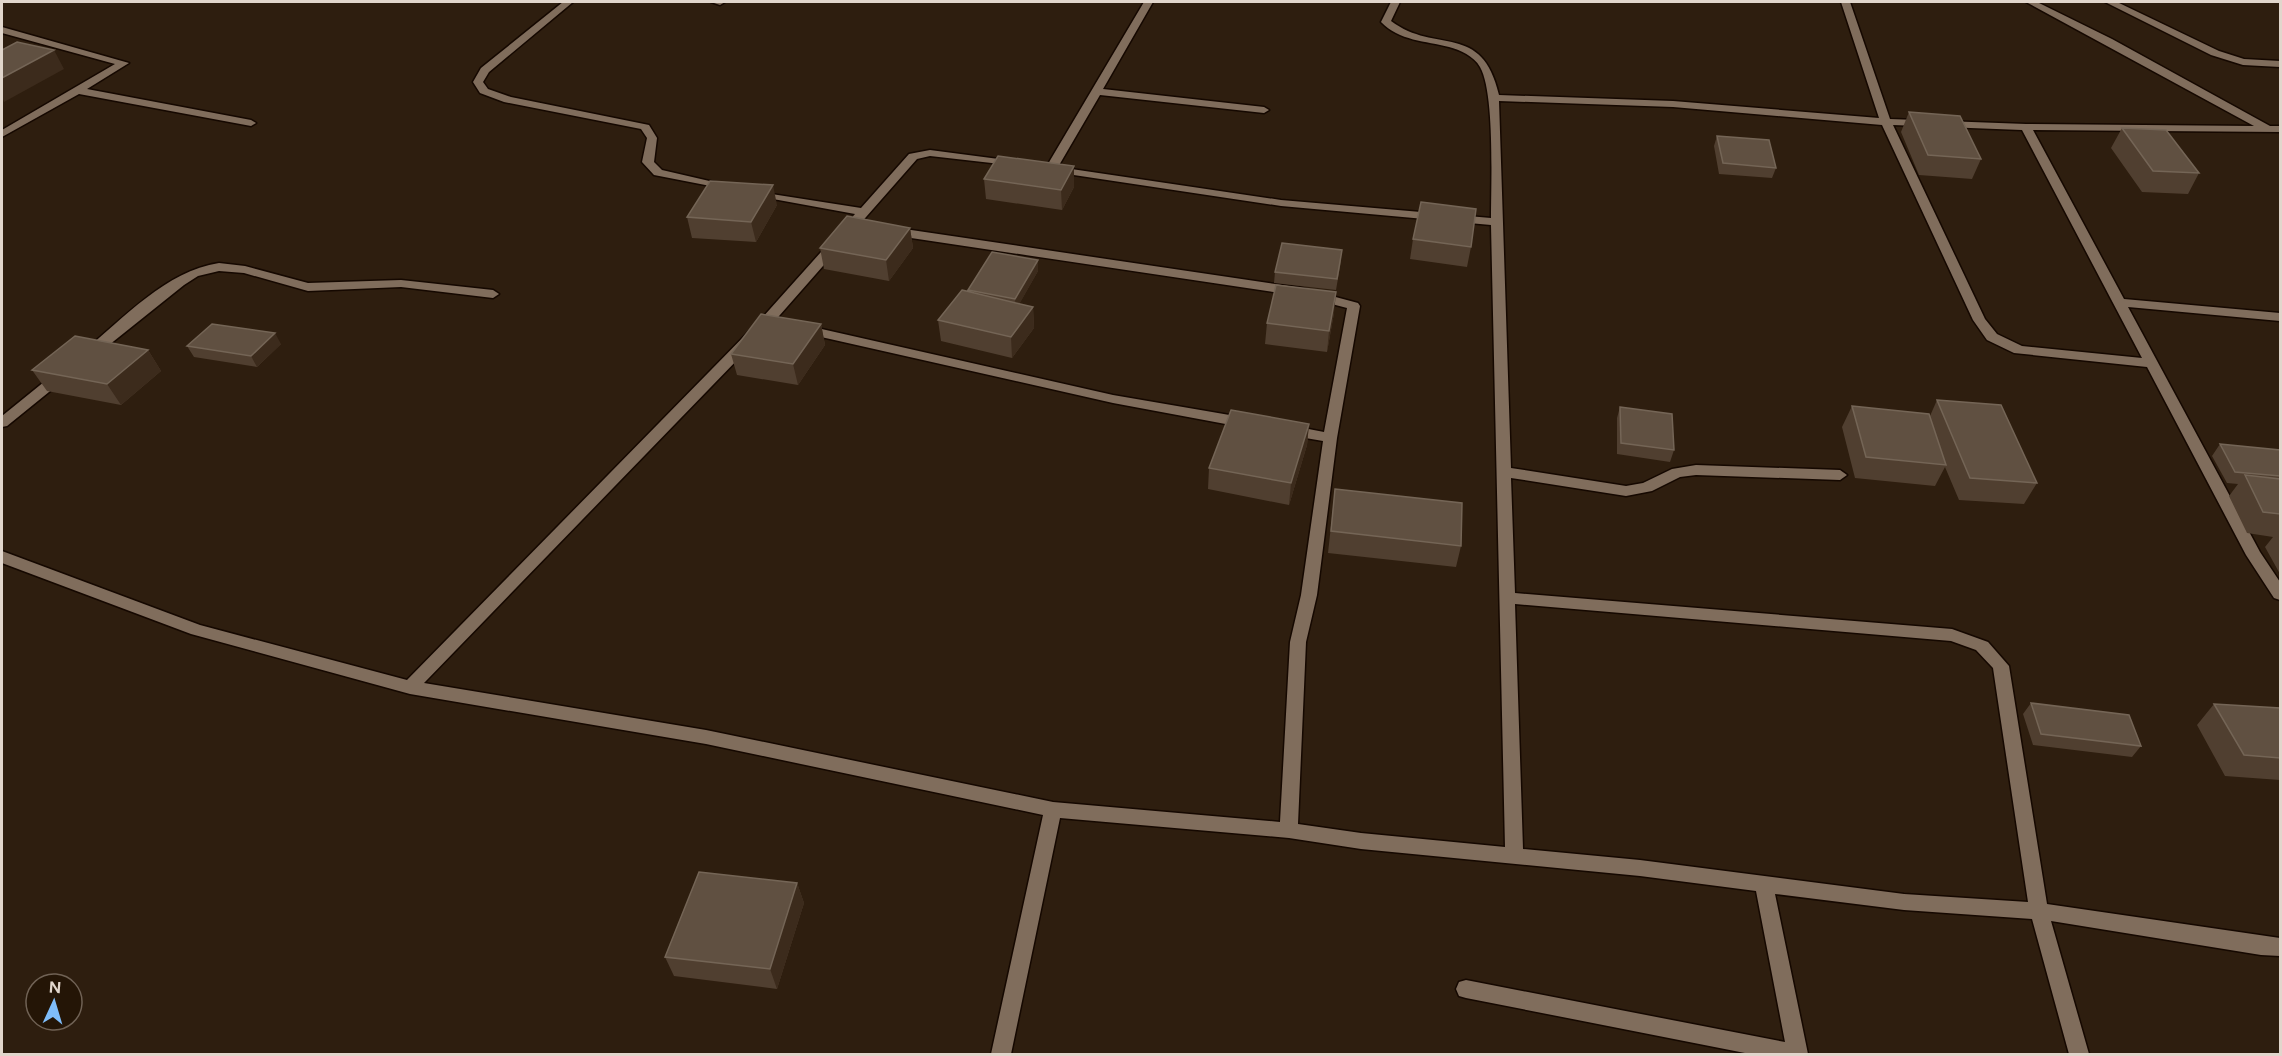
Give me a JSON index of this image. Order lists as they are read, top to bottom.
{
  "north": "top"
}
